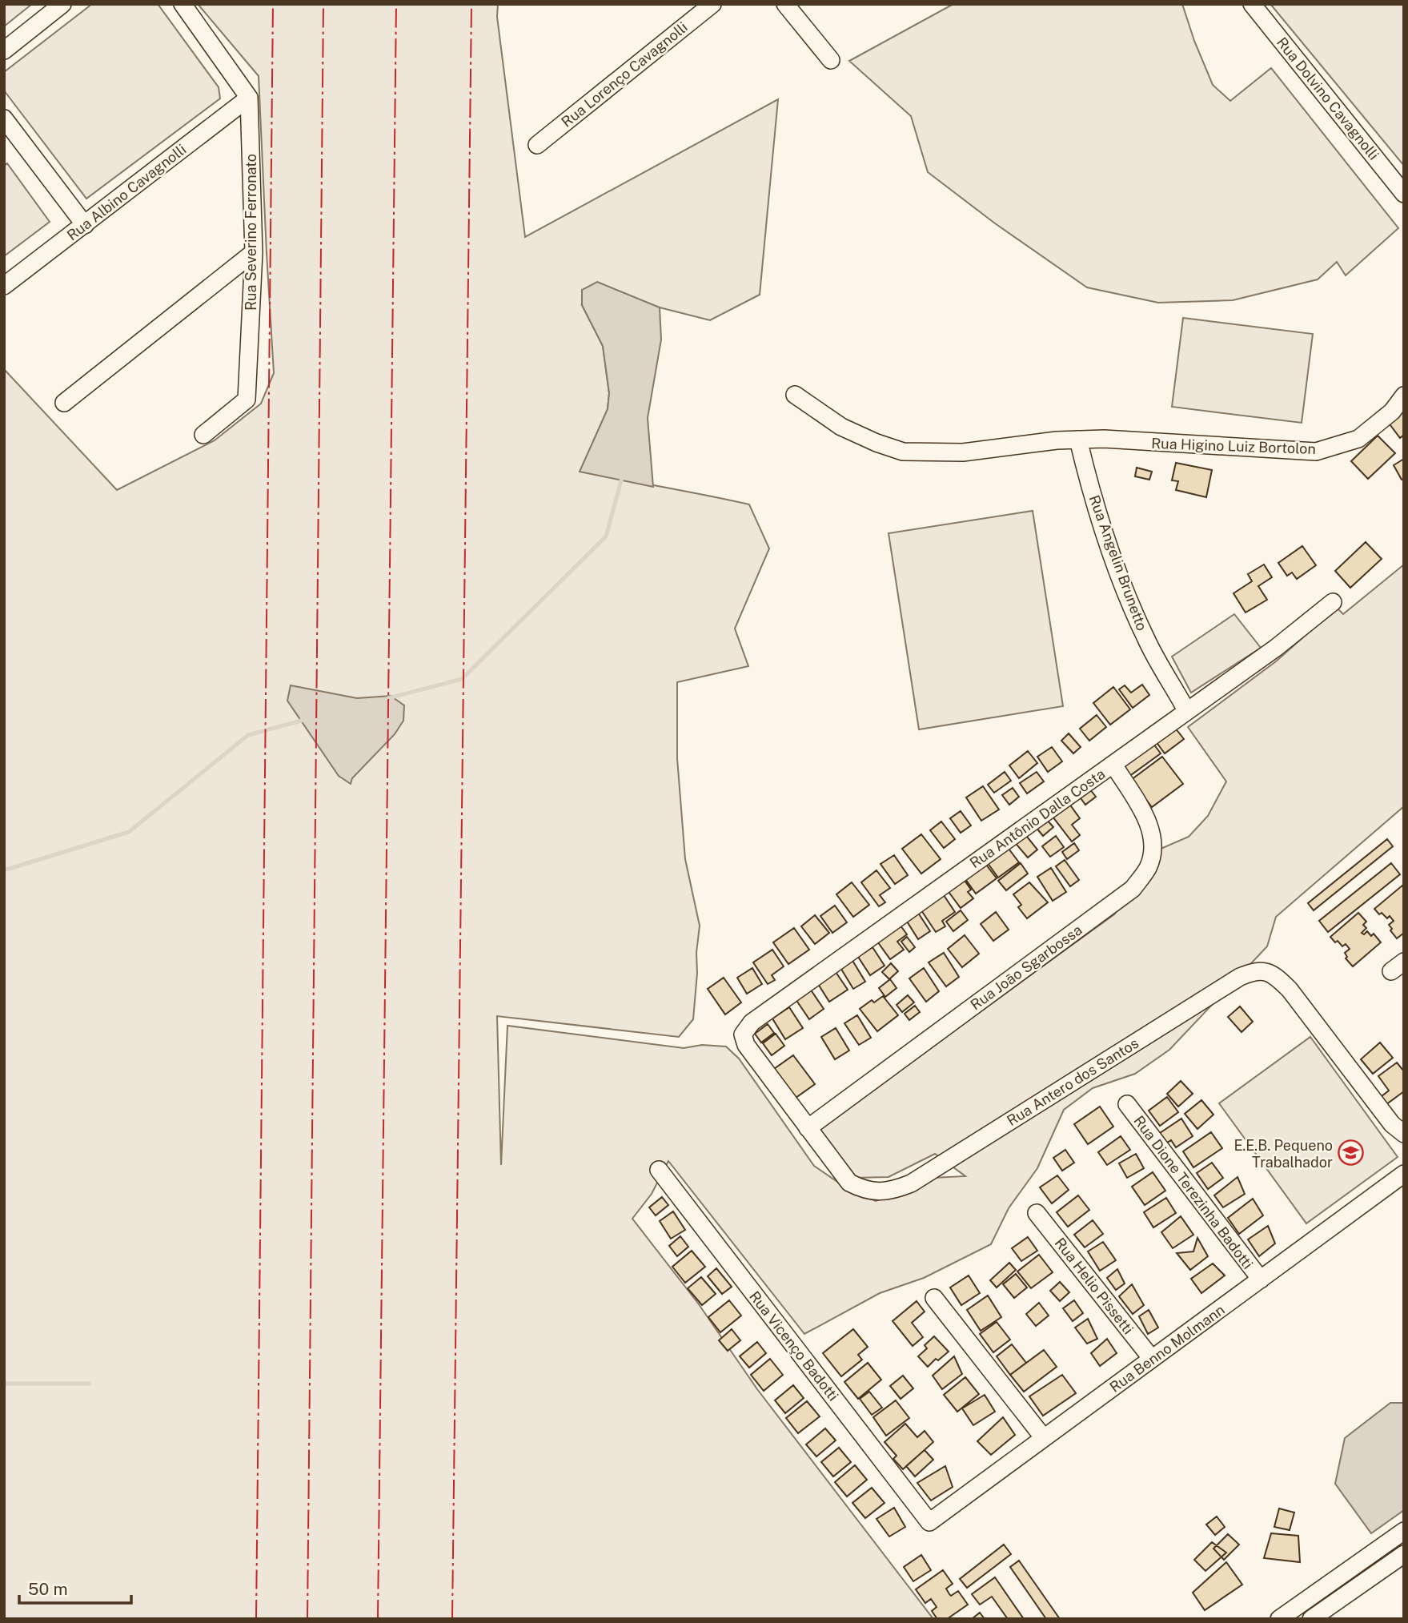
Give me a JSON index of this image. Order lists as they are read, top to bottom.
{
  "streets": {
    "street": [
      "Rua Lorenço Cavagnolli",
      "Rua Dolvino Cavagnolli",
      "Rua Albino Cavagnolli",
      "Rua Severino Ferronato",
      "Rua Higino Luiz Bortolon",
      "Rua Angelin Brunetto",
      "Rua Antônio Dalla Costa",
      "Rua João Sgarbossa",
      "Rua Antero dos Santos",
      "Rua Dione Terezinha Badotti",
      "Rua Helio Pissetti",
      "Rua Vicenço Badotti",
      "Rua Benno Molmann"
    ]
  },
  "crossings": [
    ["Rua Albino Cavagnolli", "Rua Severino Ferronato"],
    ["Rua Higino Luiz Bortolon", "Rua Angelin Brunetto"],
    ["Rua Angelin Brunetto", "Rua Antônio Dalla Costa"],
    ["Rua Antônio Dalla Costa", "Rua João Sgarbossa"],
    ["Rua Antônio Dalla Costa", "Rua Antero dos Santos"],
    ["Rua João Sgarbossa", "Rua Antero dos Santos"],
    ["Rua Dione Terezinha Badotti", "Rua Benno Molmann"],
    ["Rua Helio Pissetti", "Rua Benno Molmann"],
    ["Rua Vicenço Badotti", "Rua Benno Molmann"]
  ],
  "places": {
    "school or university": ["E.E.B. Pequeno Trabalhador"]
  },
  "scale_bar": "50 m"
}
